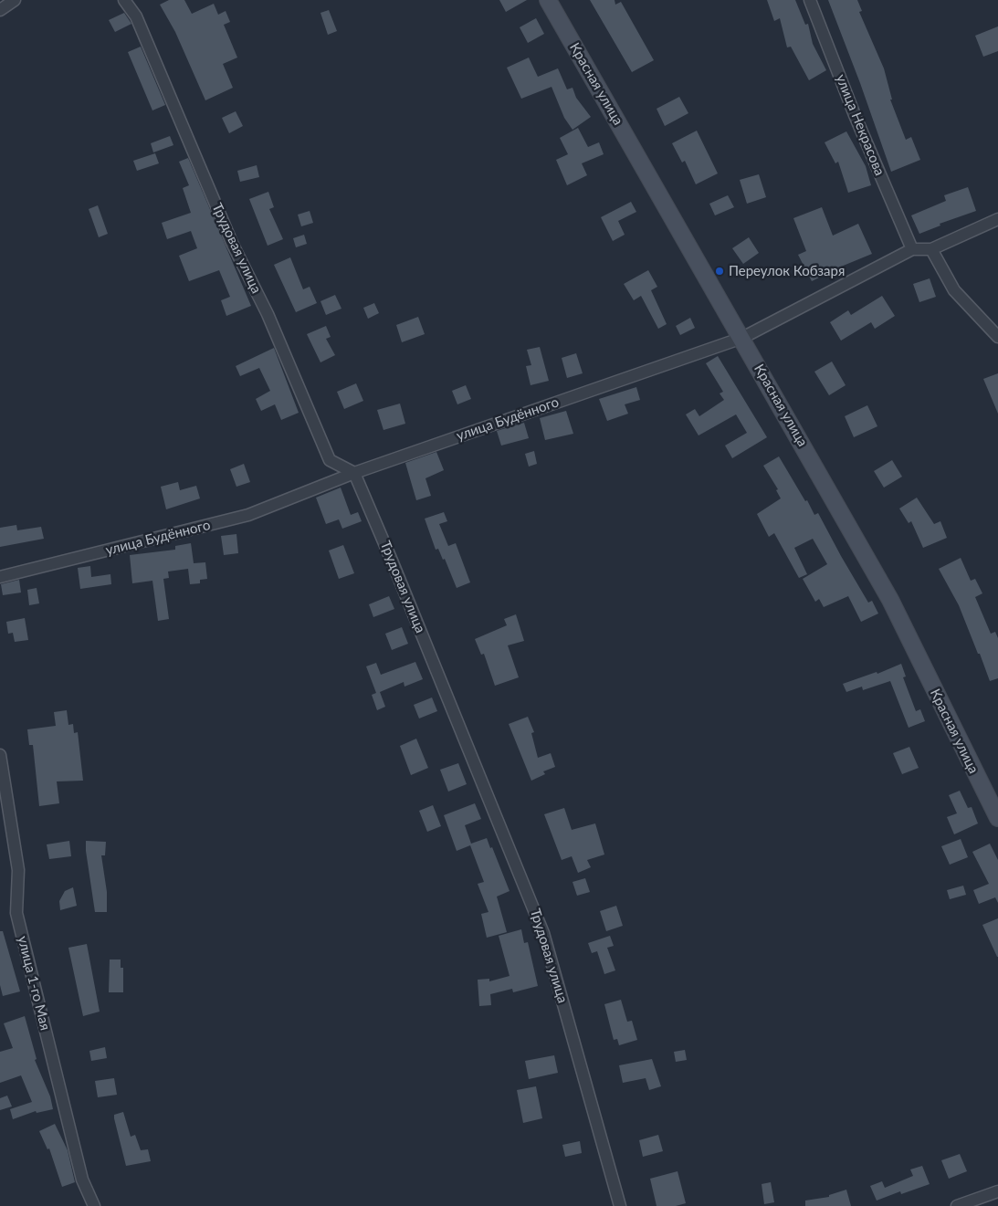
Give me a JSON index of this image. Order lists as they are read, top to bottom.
{
  "streets": {
    "main road": ["Красная улица"],
    "street": [
      "улица Некрасова",
      "Трудовая улица",
      "улица Будённого",
      "улица 1-го Мая"
    ]
  },
  "crossings": [
    ["Красная улица", "улица Будённого"],
    ["улица Некрасова", "улица Будённого"],
    ["Трудовая улица", "улица Будённого"]
  ],
  "places": ["Переулок Кобзаря"]
}
